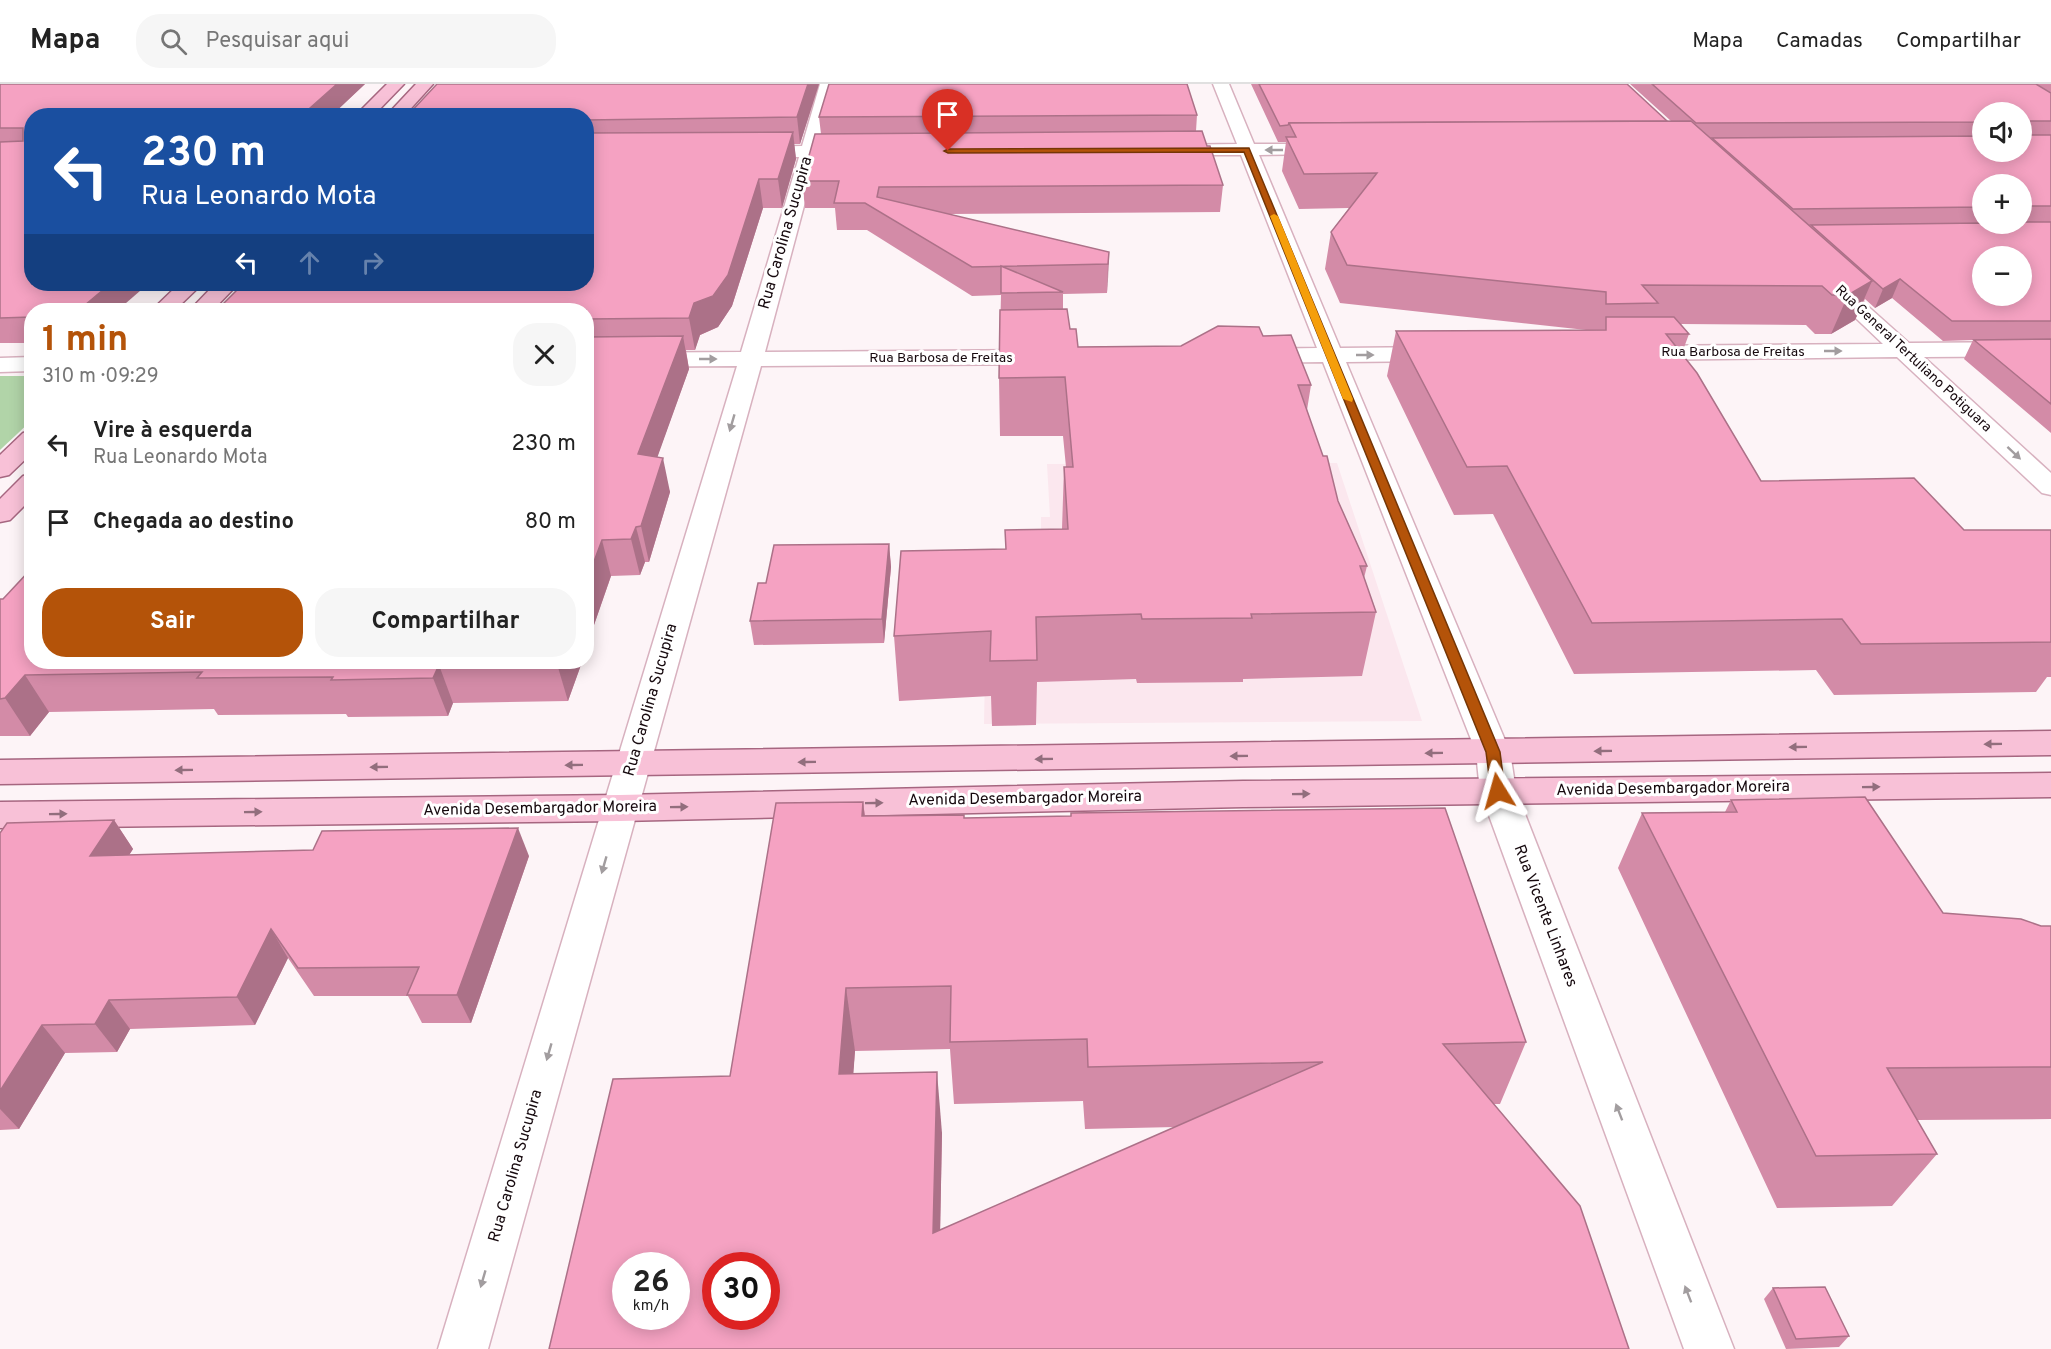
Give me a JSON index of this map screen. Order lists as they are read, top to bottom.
{
  "streets": {
    "main road": ["Avenida Desembargador Moreira"],
    "street": [
      "Rua Carolina Sucupira",
      "Rua Barbosa de Freitas",
      "Rua General Tertuliano Potiguara",
      "Rua Vicente Linhares"
    ]
  },
  "crossings": [
    ["Rua Carolina Sucupira", "Rua Barbosa de Freitas"],
    ["Rua Carolina Sucupira", "Avenida Desembargador Moreira"],
    ["Rua Barbosa de Freitas", "Rua General Tertuliano Potiguara"],
    ["Avenida Desembargador Moreira", "Rua Vicente Linhares"]
  ],
  "one_way": [
    "Rua Carolina Sucupira",
    "Rua Barbosa de Freitas",
    "Rua General Tertuliano Potiguara",
    "Rua Vicente Linhares"
  ],
  "page": {
    "header": "Mapa",
    "search": "Pesquisar aqui",
    "nav": ["Mapa", "Camadas", "Compartilhar"],
    "map_buttons": ["+", "−"],
    "turn": ["230 m", "Rua Leonardo Mota"],
    "heading": ["1 min", "310 m · 09:29"],
    "list": [
      {
        "name": "Vire à esquerda",
        "note": "Rua Leonardo Mota",
        "value": "230 m"
      },
      {
        "name": "Chegada ao destino",
        "value": "80 m"
      }
    ],
    "buttons": ["Sair", "Compartilhar"],
    "speed": "26 km/h",
    "limit": "30"
  }
}
